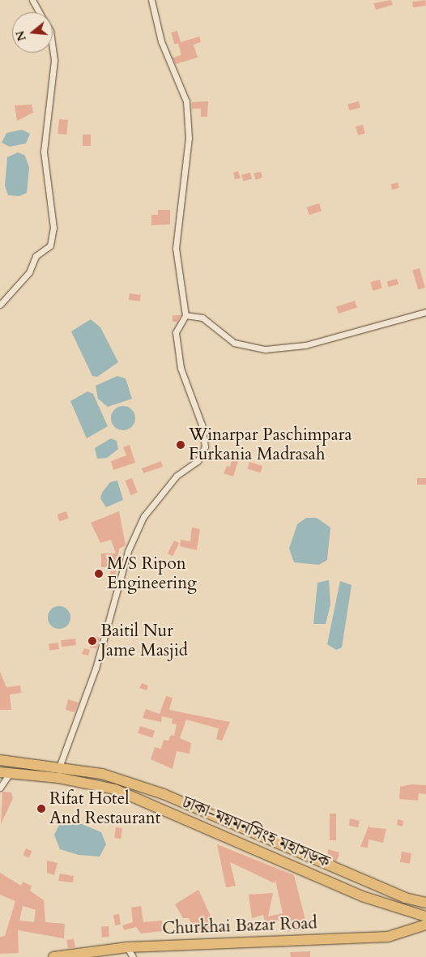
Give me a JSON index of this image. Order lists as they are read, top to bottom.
{
  "streets": {
    "highway": ["ঢাকা-ময়মনসিংহ মহাসড়ক", "Churkhai Bazar Road"]
  },
  "places": [
    "Winarpar Paschimpara Furkania Madrasah",
    "M/S Ripon Engineering",
    "Baitil Nur Jame Masjid",
    "Rifat Hotel And Restaurant"
  ],
  "north": "left"
}
